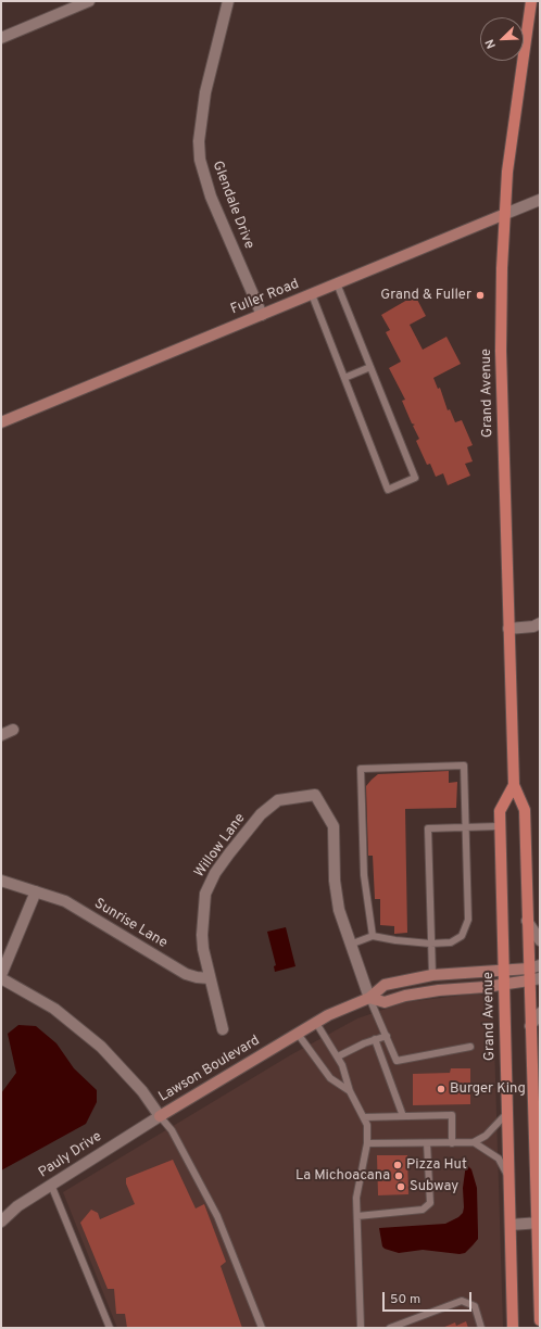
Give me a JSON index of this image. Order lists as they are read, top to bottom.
{
  "streets": {
    "main road": ["Grand Avenue"],
    "street": [
      "Glendale Drive",
      "Fuller Road",
      "Willow Lane",
      "Sunrise Lane",
      "Lawson Boulevard",
      "Pauly Drive"
    ]
  },
  "crossings": [
    ["Glendale Drive", "Fuller Road"],
    ["Fuller Road", "Grand Avenue"],
    ["Grand Avenue", "Lawson Boulevard"],
    ["Willow Lane", "Sunrise Lane"],
    ["Lawson Boulevard", "Pauly Drive"]
  ],
  "places": [
    "Grand & Fuller",
    "Burger King",
    "Pizza Hut",
    "La Michoacana",
    "Subway"
  ],
  "scale_bar": "50 m",
  "north": "bottom left"
}
